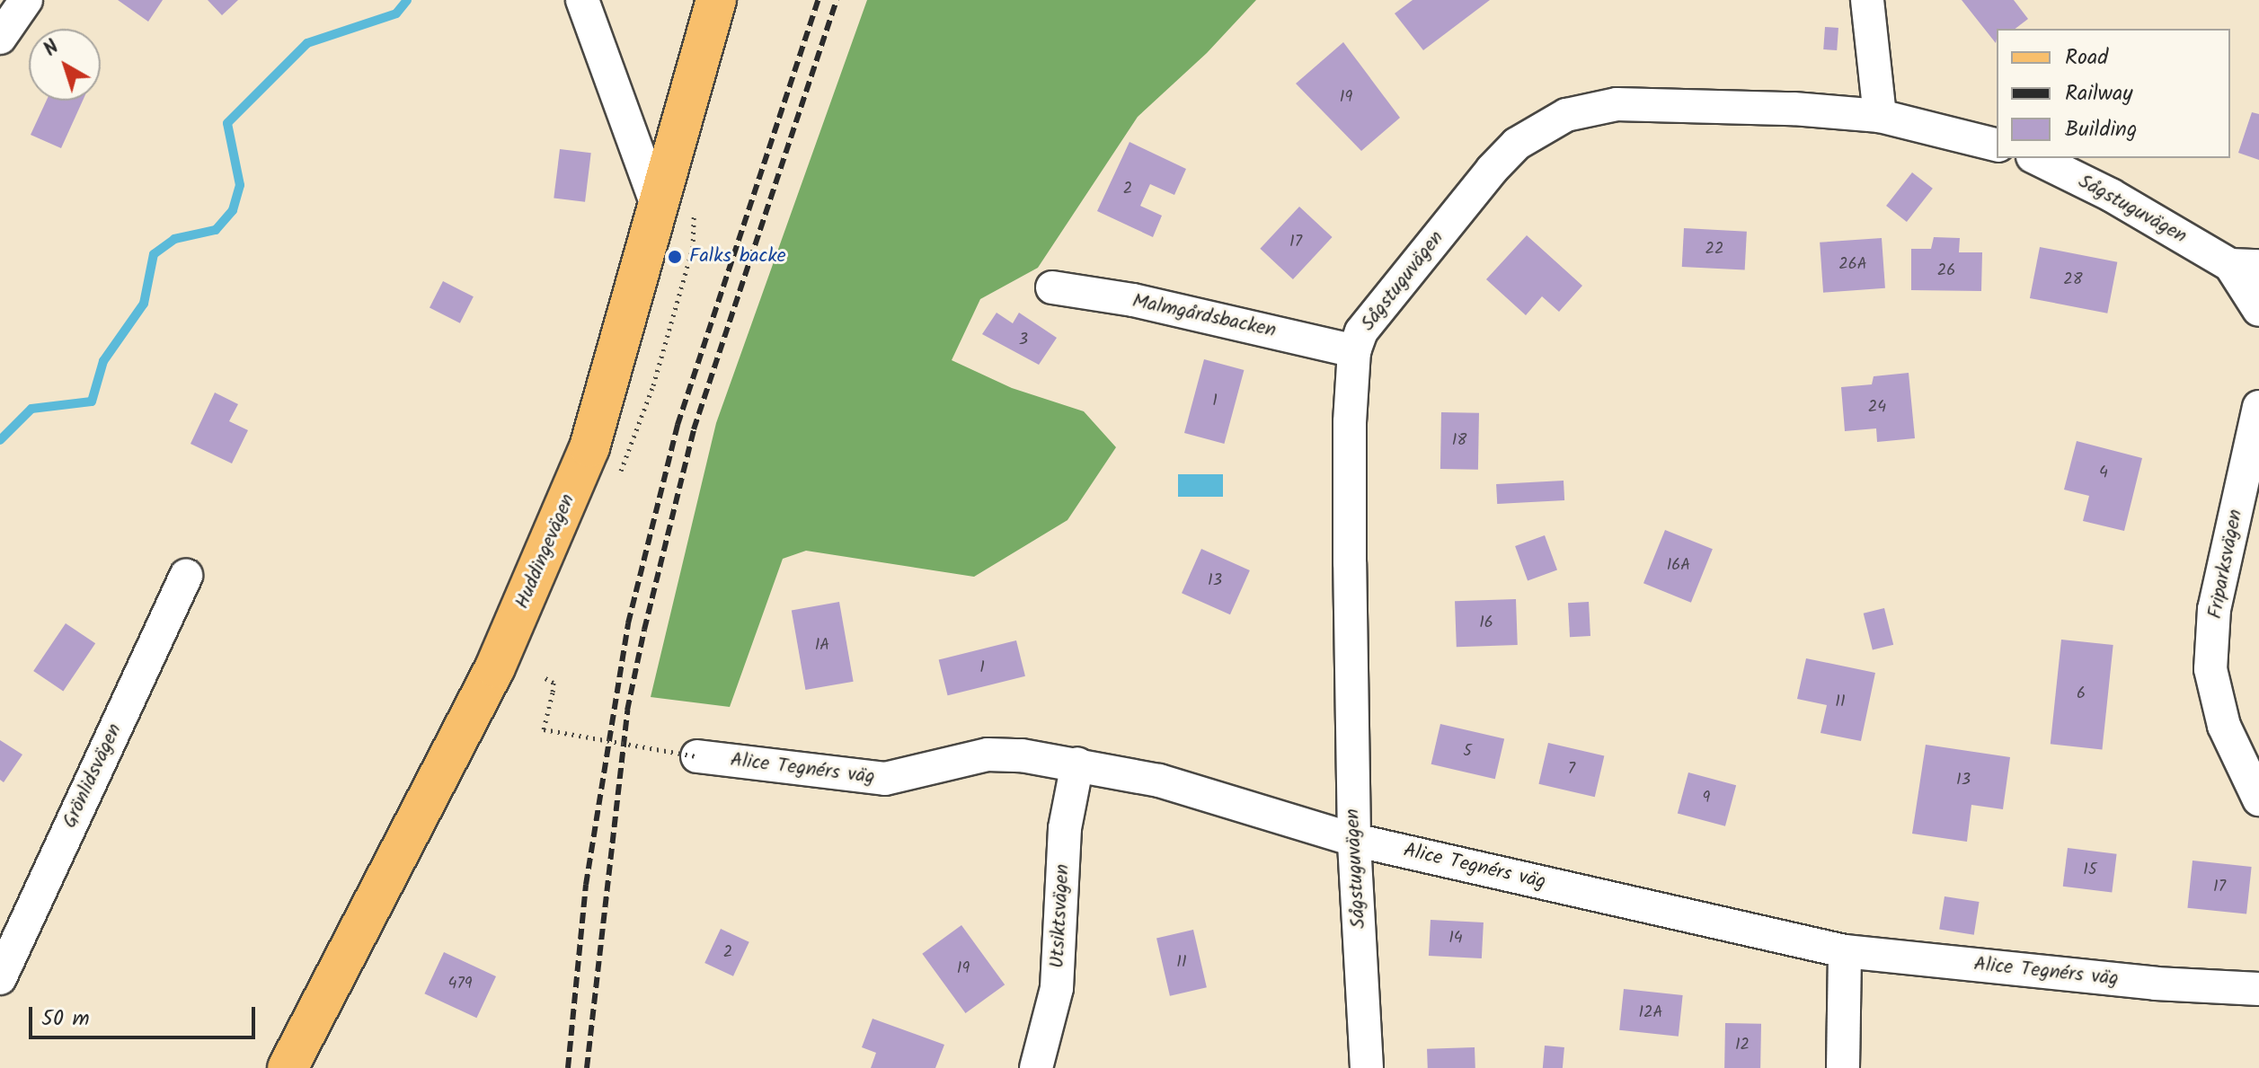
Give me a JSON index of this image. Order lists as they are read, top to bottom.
{
  "streets": {
    "main road": ["Huddingevägen"],
    "street": [
      "Sågstuguvägen",
      "Malmgårdsbacken",
      "Friparksvägen",
      "Alice Tegnérs väg",
      "Grönlidsvägen",
      "Utsiktsvägen"
    ]
  },
  "crossings": [
    ["Sågstuguvägen", "Malmgårdsbacken"],
    ["Sågstuguvägen", "Alice Tegnérs väg"],
    ["Alice Tegnérs väg", "Utsiktsvägen"]
  ],
  "places": ["Falks backe"],
  "house_numbers": [
    "19",
    "2",
    "17",
    "22",
    "26A",
    "26",
    "28",
    "3",
    "1",
    "24",
    "18",
    "4",
    "16A",
    "13",
    "16",
    "1A",
    "1",
    "6",
    "11",
    "5",
    "7",
    "13",
    "9",
    "15",
    "17",
    "14",
    "2",
    "11",
    "19",
    "479",
    "12A",
    "12"
  ],
  "legend": ["Road", "Railway", "Building"],
  "scale_bar": "50 m",
  "north": "top left"
}
